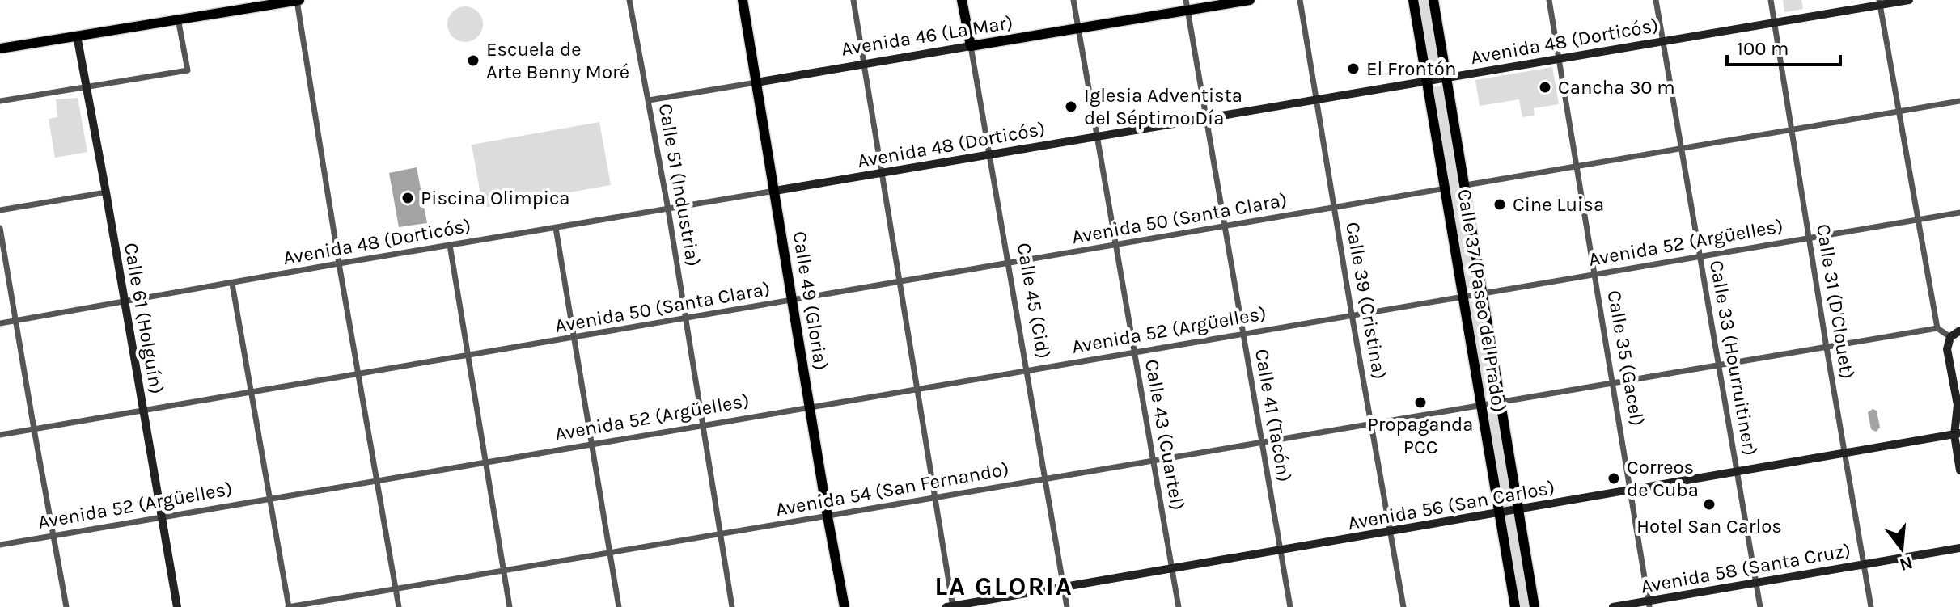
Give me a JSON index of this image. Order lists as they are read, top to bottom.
{
  "streets": {
    "main road": [
      "Avenida 46 (La Mar)",
      "Calle 49 (Gloria)",
      "Calle 45 (Cid)",
      "Calle 37 (Paseo del Prado)"
    ],
    "street": [
      "Avenida 48 (Dorticós)",
      "Calle 51 (Industria)",
      "Avenida 50 (Santa Clara)",
      "Avenida 52 (Argüelles)",
      "Calle 39 (Cristina)",
      "Calle 31 (D'Clouet)",
      "Calle 61 (Holguín)",
      "Calle 35 (Gacel)",
      "Calle 33 (Hourruitiner)",
      "Calle 41 (Tacón)",
      "Calle 43 (Cuartel)",
      "Avenida 54 (San Fernando)",
      "Avenida 56 (San Carlos)",
      "Avenida 58 (Santa Cruz)"
    ]
  },
  "crossings": [
    ["Avenida 46 (La Mar)", "Calle 51 (Industria)"],
    ["Avenida 46 (La Mar)", "Calle 49 (Gloria)"],
    ["Avenida 46 (La Mar)", "Calle 45 (Cid)"],
    ["Avenida 46 (La Mar)", "Calle 41 (Tacón)"],
    ["Avenida 46 (La Mar)", "Calle 43 (Cuartel)"],
    ["Avenida 48 (Dorticós)", "Calle 51 (Industria)"],
    ["Avenida 48 (Dorticós)", "Calle 49 (Gloria)"],
    ["Avenida 48 (Dorticós)", "Calle 45 (Cid)"],
    ["Avenida 48 (Dorticós)", "Calle 39 (Cristina)"],
    ["Avenida 48 (Dorticós)", "Calle 37 (Paseo del Prado)"],
    ["Avenida 48 (Dorticós)", "Calle 31 (D'Clouet)"],
    ["Avenida 48 (Dorticós)", "Calle 61 (Holguín)"],
    ["Avenida 48 (Dorticós)", "Calle 35 (Gacel)"],
    ["Avenida 48 (Dorticós)", "Calle 33 (Hourruitiner)"],
    ["Avenida 48 (Dorticós)", "Calle 41 (Tacón)"],
    ["Avenida 48 (Dorticós)", "Calle 43 (Cuartel)"],
    ["Calle 51 (Industria)", "Avenida 50 (Santa Clara)"],
    ["Calle 51 (Industria)", "Avenida 52 (Argüelles)"],
    ["Calle 51 (Industria)", "Avenida 54 (San Fernando)"],
    ["Avenida 50 (Santa Clara)", "Calle 49 (Gloria)"],
    ["Avenida 50 (Santa Clara)", "Calle 45 (Cid)"],
    ["Avenida 50 (Santa Clara)", "Calle 39 (Cristina)"],
    ["Avenida 50 (Santa Clara)", "Calle 37 (Paseo del Prado)"],
    ["Avenida 50 (Santa Clara)", "Calle 61 (Holguín)"],
    ["Avenida 50 (Santa Clara)", "Calle 41 (Tacón)"],
    ["Avenida 50 (Santa Clara)", "Calle 43 (Cuartel)"],
    ["Avenida 52 (Argüelles)", "Calle 49 (Gloria)"],
    ["Avenida 52 (Argüelles)", "Calle 45 (Cid)"],
    ["Avenida 52 (Argüelles)", "Calle 39 (Cristina)"],
    ["Avenida 52 (Argüelles)", "Calle 37 (Paseo del Prado)"],
    ["Avenida 52 (Argüelles)", "Calle 31 (D'Clouet)"],
    ["Avenida 52 (Argüelles)", "Calle 61 (Holguín)"],
    ["Avenida 52 (Argüelles)", "Calle 35 (Gacel)"],
    ["Avenida 52 (Argüelles)", "Calle 33 (Hourruitiner)"],
    ["Avenida 52 (Argüelles)", "Calle 41 (Tacón)"],
    ["Avenida 52 (Argüelles)", "Calle 43 (Cuartel)"],
    ["Calle 49 (Gloria)", "Avenida 54 (San Fernando)"],
    ["Calle 45 (Cid)", "Avenida 54 (San Fernando)"],
    ["Calle 45 (Cid)", "Avenida 56 (San Carlos)"],
    ["Calle 39 (Cristina)", "Avenida 54 (San Fernando)"],
    ["Calle 39 (Cristina)", "Avenida 56 (San Carlos)"],
    ["Calle 37 (Paseo del Prado)", "Avenida 54 (San Fernando)"],
    ["Calle 37 (Paseo del Prado)", "Avenida 56 (San Carlos)"],
    ["Calle 31 (D'Clouet)", "Avenida 54 (San Fernando)"],
    ["Calle 31 (D'Clouet)", "Avenida 56 (San Carlos)"],
    ["Calle 31 (D'Clouet)", "Avenida 58 (Santa Cruz)"],
    ["Calle 35 (Gacel)", "Avenida 54 (San Fernando)"],
    ["Calle 35 (Gacel)", "Avenida 56 (San Carlos)"],
    ["Calle 35 (Gacel)", "Avenida 58 (Santa Cruz)"],
    ["Calle 33 (Hourruitiner)", "Avenida 54 (San Fernando)"],
    ["Calle 33 (Hourruitiner)", "Avenida 56 (San Carlos)"],
    ["Calle 33 (Hourruitiner)", "Avenida 58 (Santa Cruz)"],
    ["Calle 41 (Tacón)", "Avenida 54 (San Fernando)"],
    ["Calle 41 (Tacón)", "Avenida 56 (San Carlos)"],
    ["Calle 43 (Cuartel)", "Avenida 54 (San Fernando)"],
    ["Calle 43 (Cuartel)", "Avenida 56 (San Carlos)"]
  ],
  "districts": ["LA GLORIA"],
  "places": [
    "Escuela de Arte Benny Moré",
    "El Frontón",
    "Cancha 30 m",
    "Iglesia Adventista del Séptimo Día",
    "Piscina Olimpica",
    "Cine Luisa",
    "Propaganda PCC",
    "Correos de Cuba",
    "Hotel San Carlos"
  ],
  "scale_bar": "100 m",
  "north": "bottom"
}
